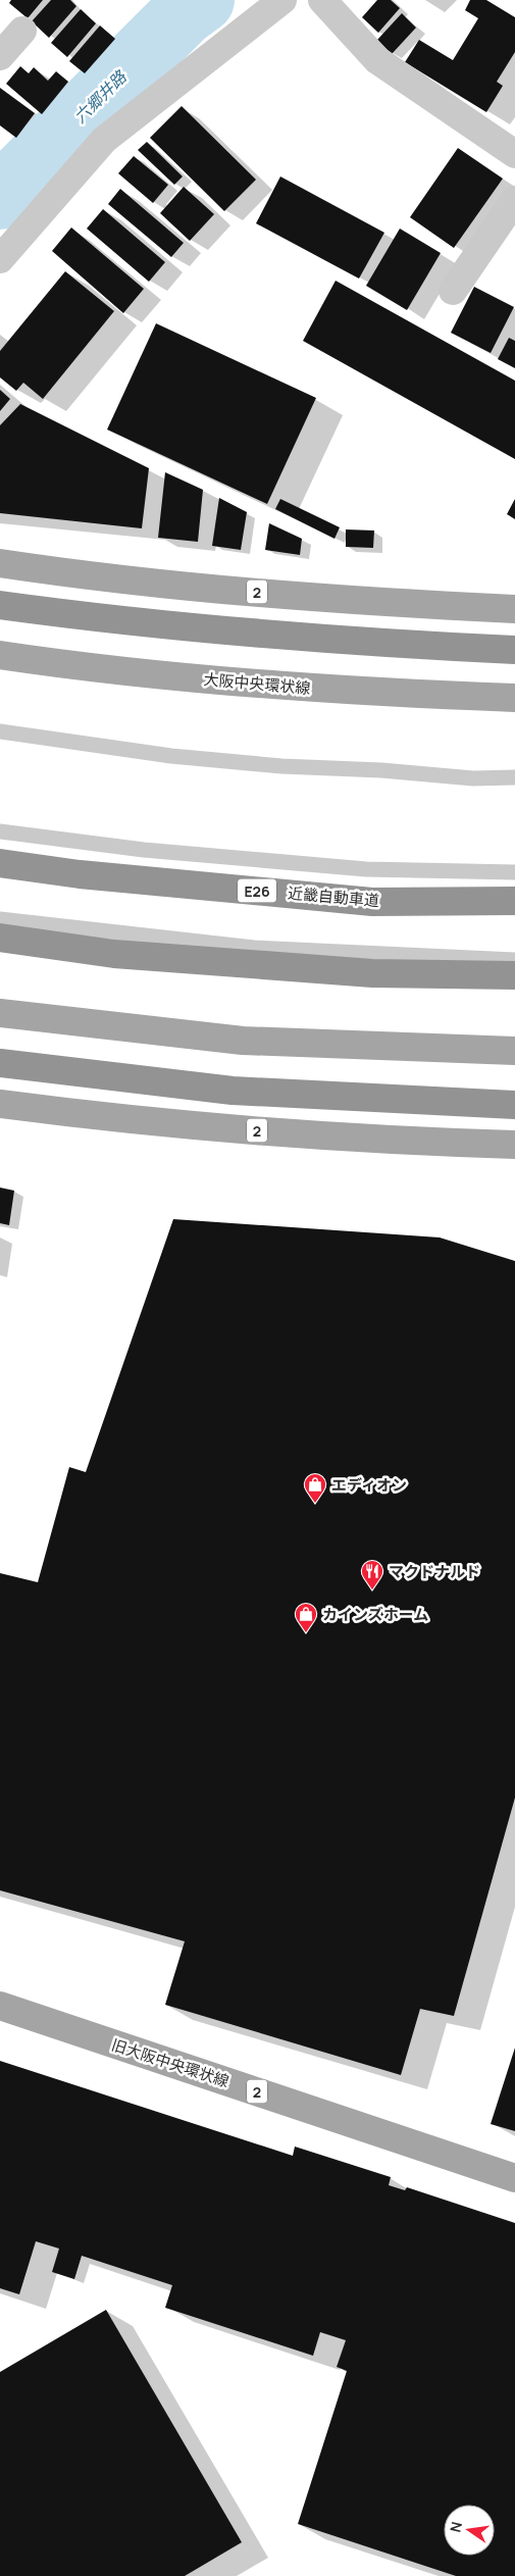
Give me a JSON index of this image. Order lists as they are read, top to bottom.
{
  "streets": {
    "highway": ["E26", "近畿自動車道"],
    "main road": ["2", "大阪中央環状線", "旧大阪中央環状線"]
  },
  "water": ["六郷井路"],
  "places": {
    "shop": ["エディオン", "カインズホーム"],
    "restaurant": ["マクドナルド"]
  },
  "north": "left"
}
